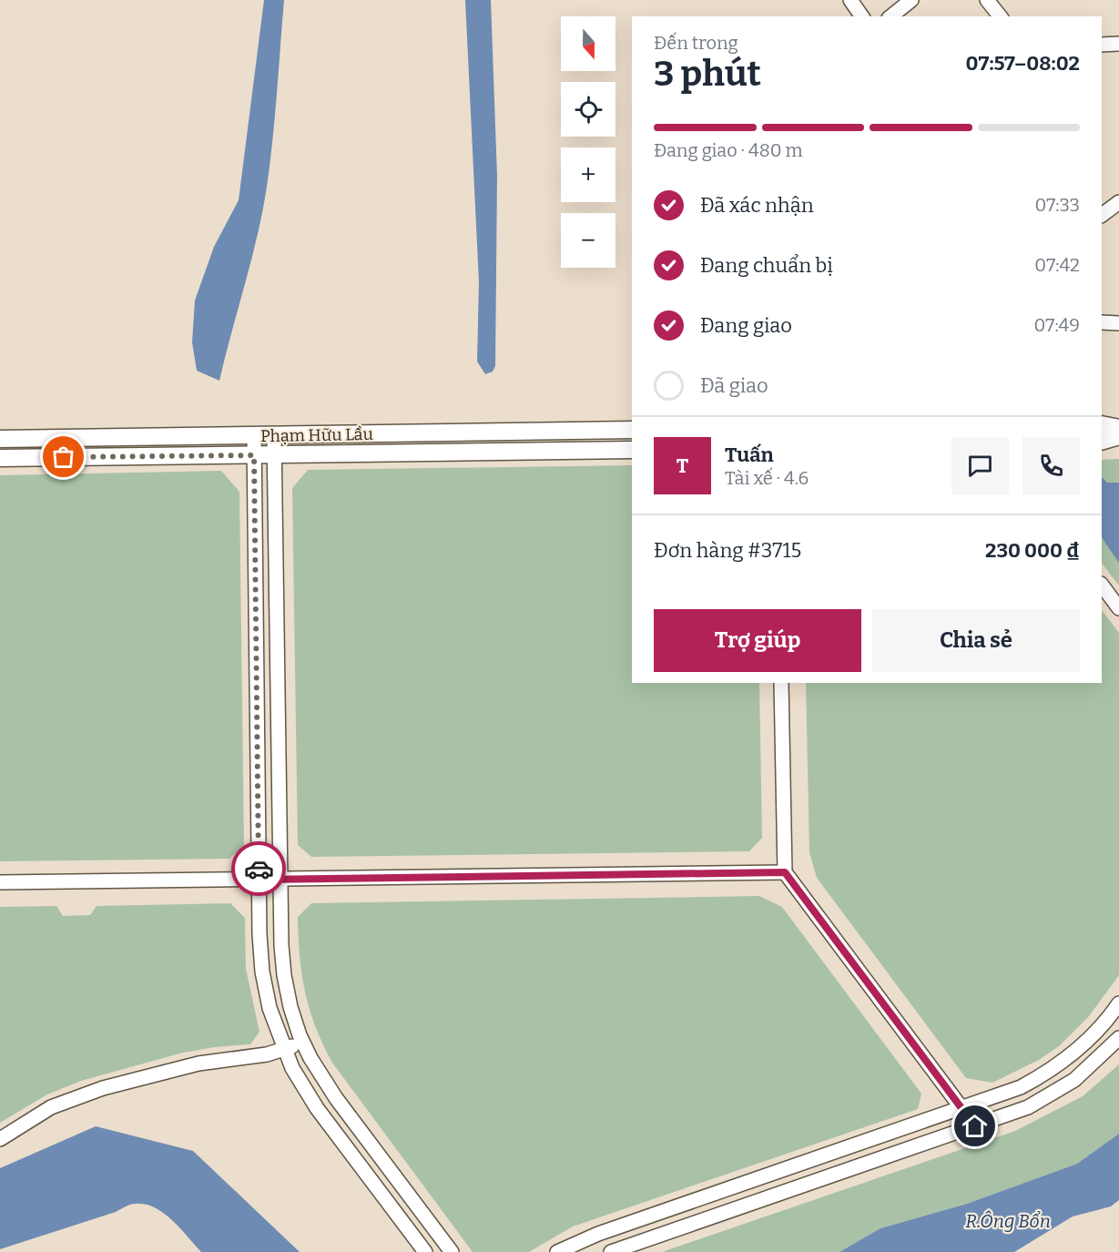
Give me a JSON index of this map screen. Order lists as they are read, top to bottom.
{
  "streets": {
    "main road": ["Phạm Hữu Lầu"]
  },
  "water": ["R.Ông Bổn"],
  "north": "bottom",
  "page": {
    "map_buttons": ["+", "−"],
    "heading": ["3 phút", "Đến trong", "07:57–08:02"],
    "panel": [
      "Tuấn",
      "Tài xế · 4.6",
      "Đơn hàng #3715",
      "230 000 ₫"
    ],
    "bar": "Đang giao · 480 m",
    "list": [
      ["Đã xác nhận", "07:33"],
      ["Đang chuẩn bị", "07:42"],
      ["Đang giao", "07:49"],
      "Đã giao"
    ],
    "round": "T",
    "buttons": ["Trợ giúp", "Chia sẻ"]
  }
}
